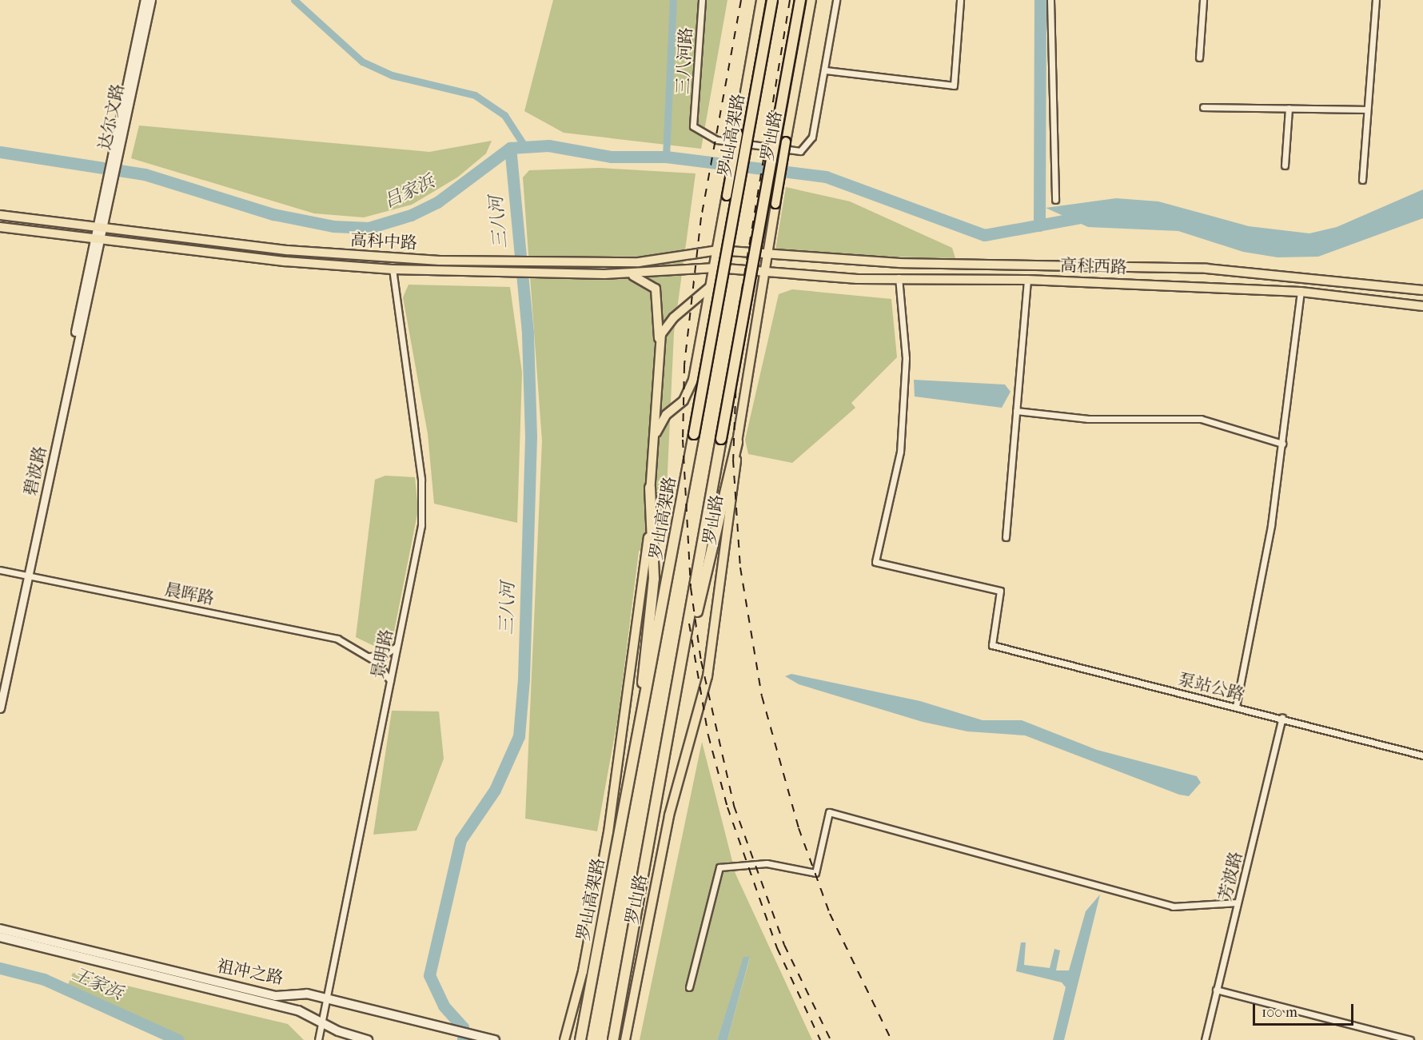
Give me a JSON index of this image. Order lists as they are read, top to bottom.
{
  "streets": {
    "highway": ["罗山高架路"],
    "main road": [
      "罗山路",
      "高科中路",
      "高科西路",
      "祖冲之路"
    ],
    "street": [
      "三八河路",
      "达尔文路",
      "碧波路",
      "晨晖路",
      "景明路",
      "泵站公路",
      "芳波路"
    ]
  },
  "crossings": [
    ["达尔文路", "高科中路"],
    ["达尔文路", "碧波路"],
    ["罗山路", "高科中路"],
    ["罗山路", "高科西路"],
    ["高科中路", "高科西路"],
    ["高科中路", "碧波路"],
    ["高科中路", "景明路"],
    ["高科西路", "泵站公路"],
    ["碧波路", "晨晖路"],
    ["晨晖路", "景明路"],
    ["景明路", "祖冲之路"],
    ["泵站公路", "芳波路"]
  ],
  "water": ["吕家浜", "三八河", "王家浜"],
  "scale_bar": "100 m"
}
